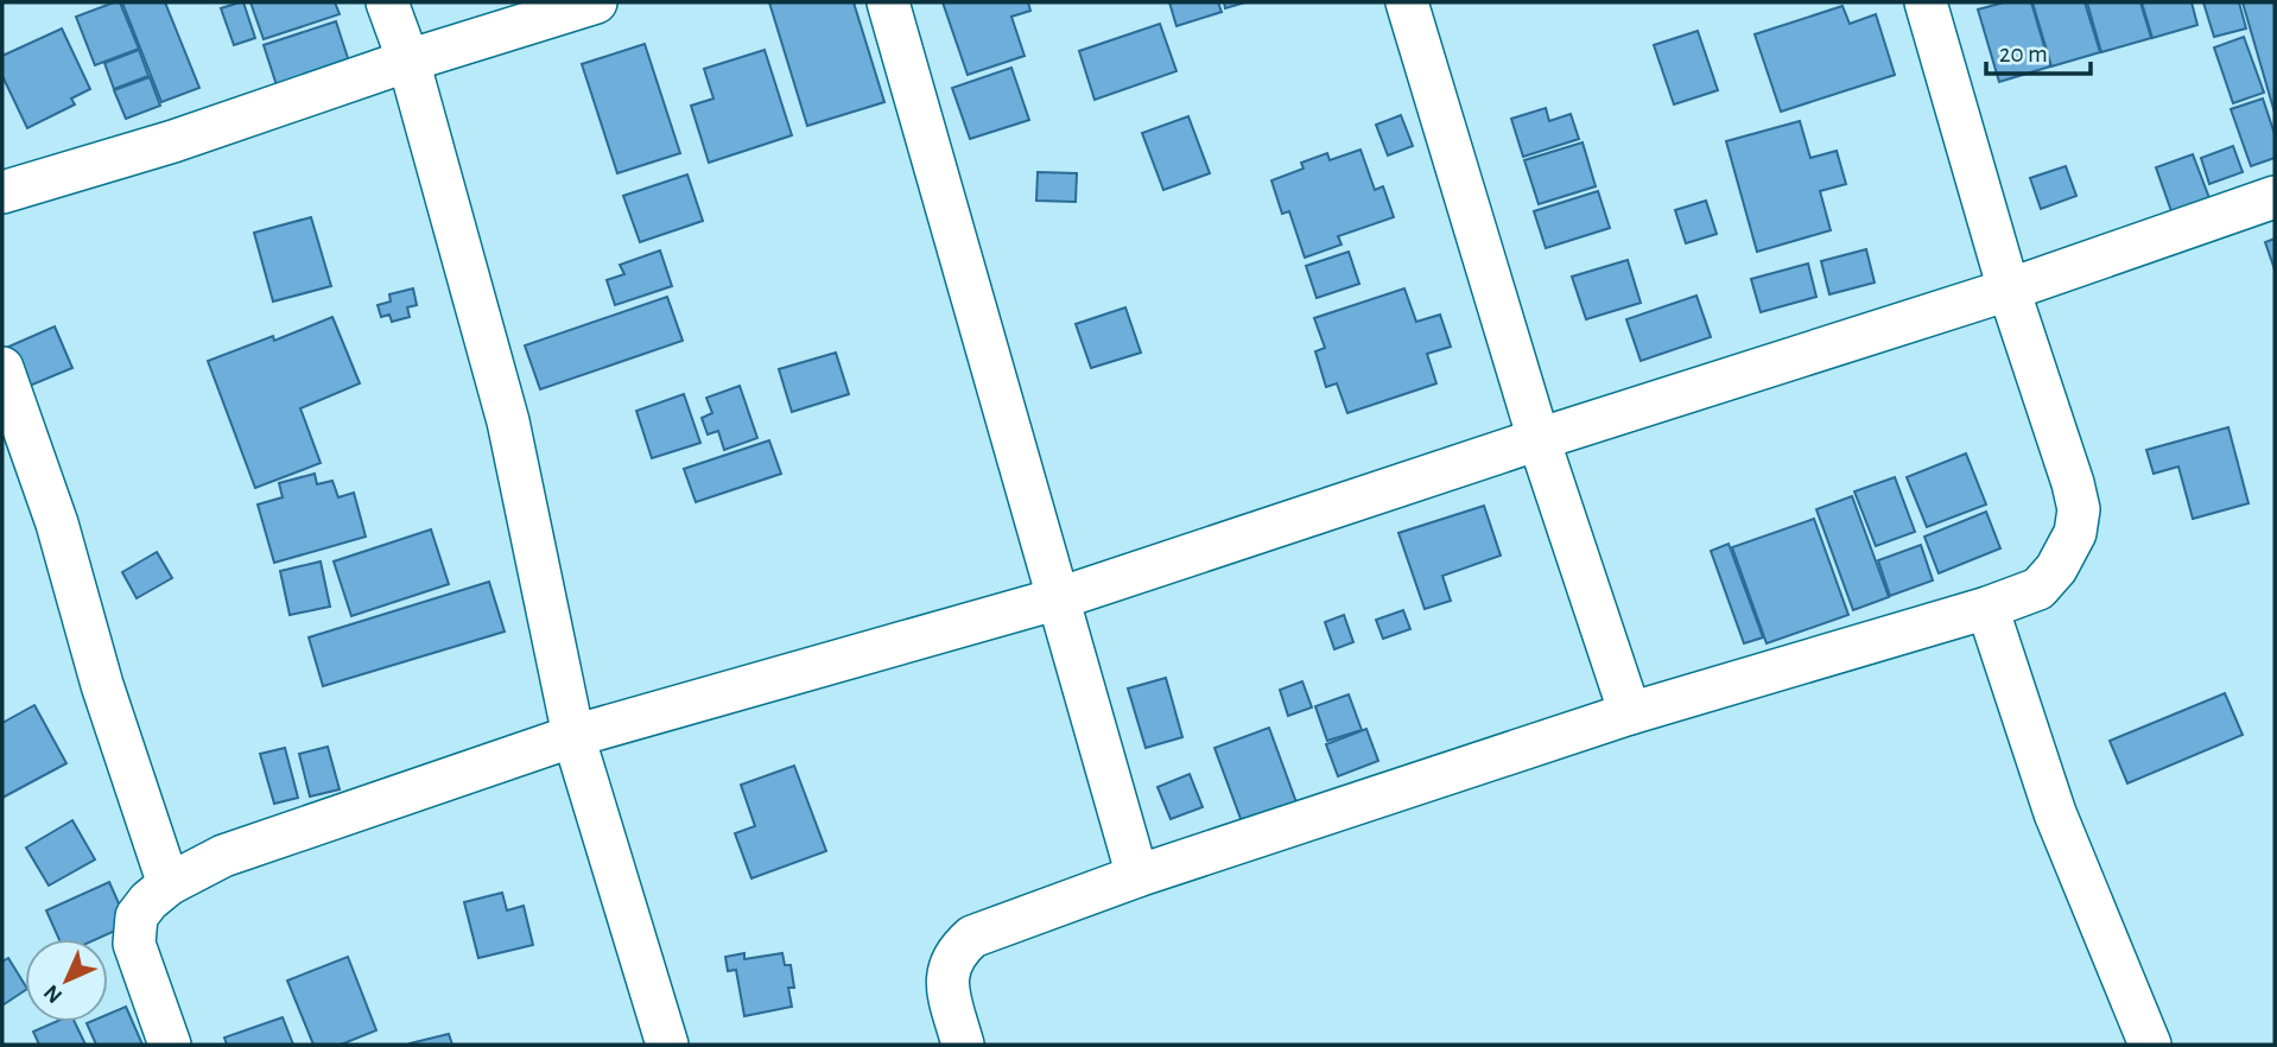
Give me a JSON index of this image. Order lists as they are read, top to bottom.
{
  "scale_bar": "20 m",
  "north": "bottom left"
}
